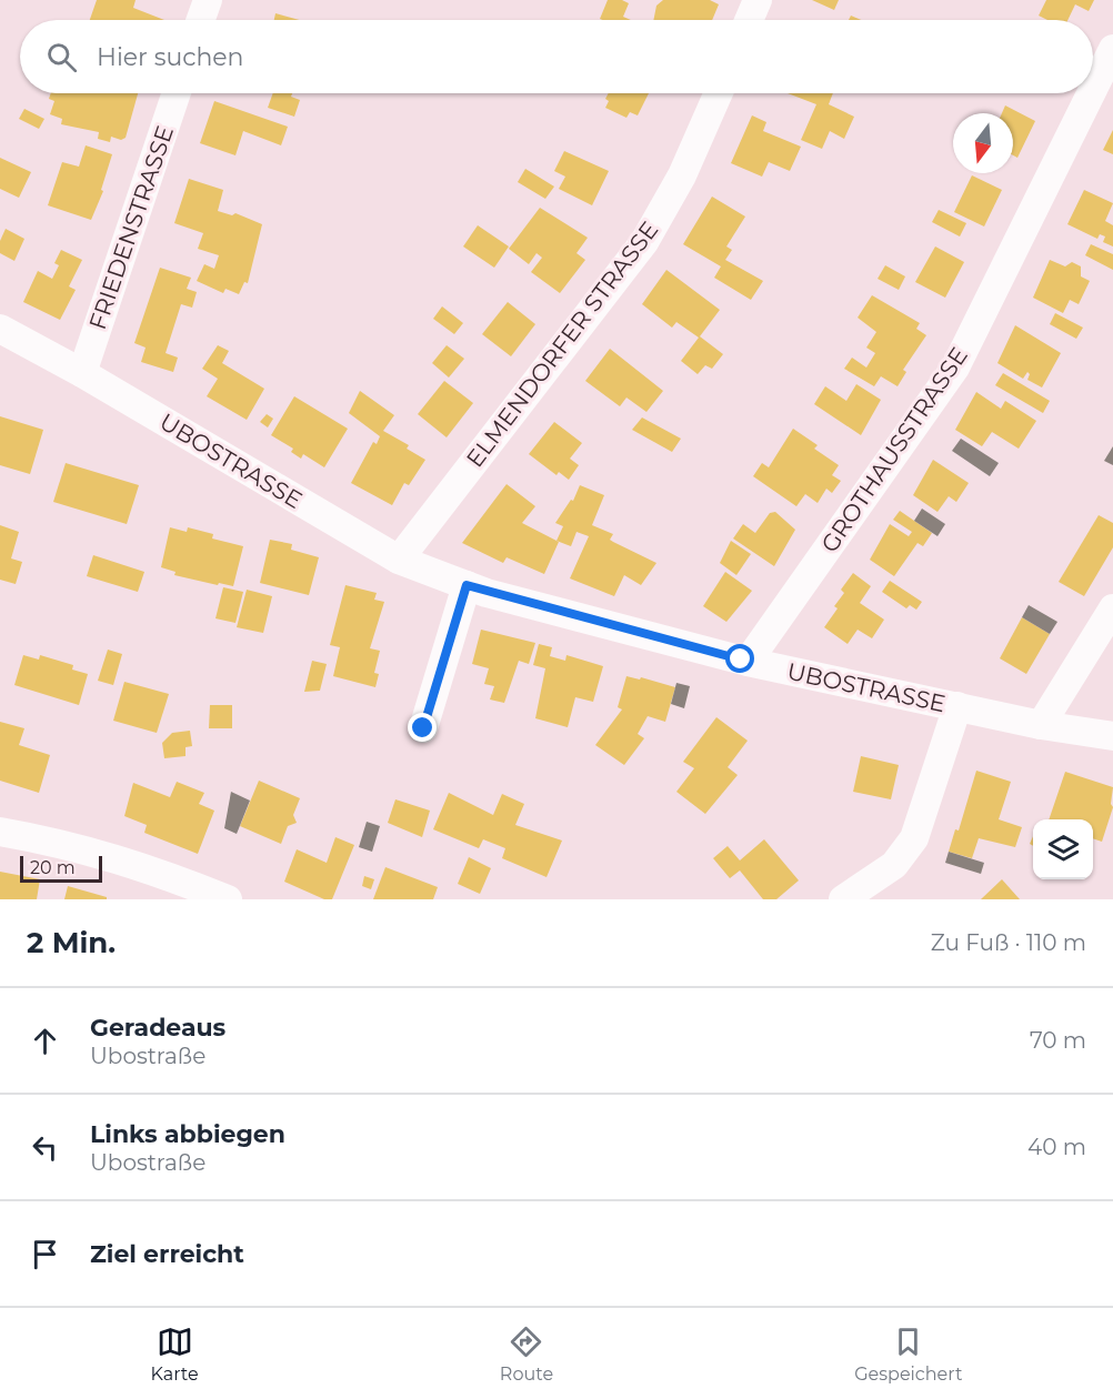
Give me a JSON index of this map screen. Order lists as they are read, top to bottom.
{
  "streets": {
    "street": [
      "FRIEDENSTRASSE",
      "ELMENDORFER STRASSE",
      "GROTHAUSSTRASSE",
      "UBOSTRASSE"
    ]
  },
  "crossings": [
    ["FRIEDENSTRASSE", "UBOSTRASSE"],
    ["ELMENDORFER STRASSE", "UBOSTRASSE"],
    ["GROTHAUSSTRASSE", "UBOSTRASSE"]
  ],
  "scale_bar": "20 m",
  "north": "bottom",
  "page": {
    "search": "Hier suchen",
    "scale": "20 m",
    "heading": ["2 Min.", "Zu Fuß · 110 m"],
    "list": [
      ["Geradeaus", "Ubostraße", "70 m"],
      ["Links abbiegen", "Ubostraße", "40 m"],
      "Ziel erreicht"
    ],
    "nav": ["Karte", "Route", "Gespeichert"]
  }
}
